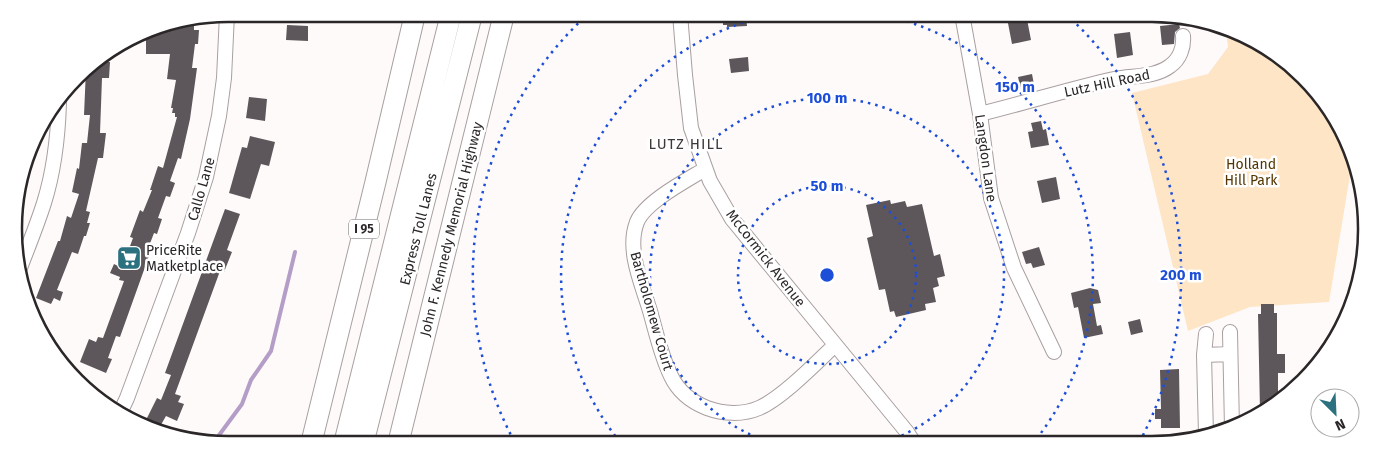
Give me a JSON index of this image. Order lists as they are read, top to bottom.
{
  "streets": {
    "highway": ["I 95", "Express Toll Lanes", "John F. Kennedy Memorial Highway"],
    "street": [
      "Lutz Hill Road",
      "Langdon Lane",
      "Callo Lane",
      "McCormick Avenue",
      "Bartholomew Court"
    ]
  },
  "crossings": [
    ["Lutz Hill Road", "Langdon Lane"],
    ["McCormick Avenue", "Bartholomew Court"]
  ],
  "districts": ["LUTZ HILL"],
  "parks": ["Holland Hill Park"],
  "places": {
    "supermarket": ["PriceRite Matketplace"]
  },
  "north": "bottom right",
  "rings": [
    "150 m",
    "100 m",
    "50 m",
    "200 m"
  ]
}
